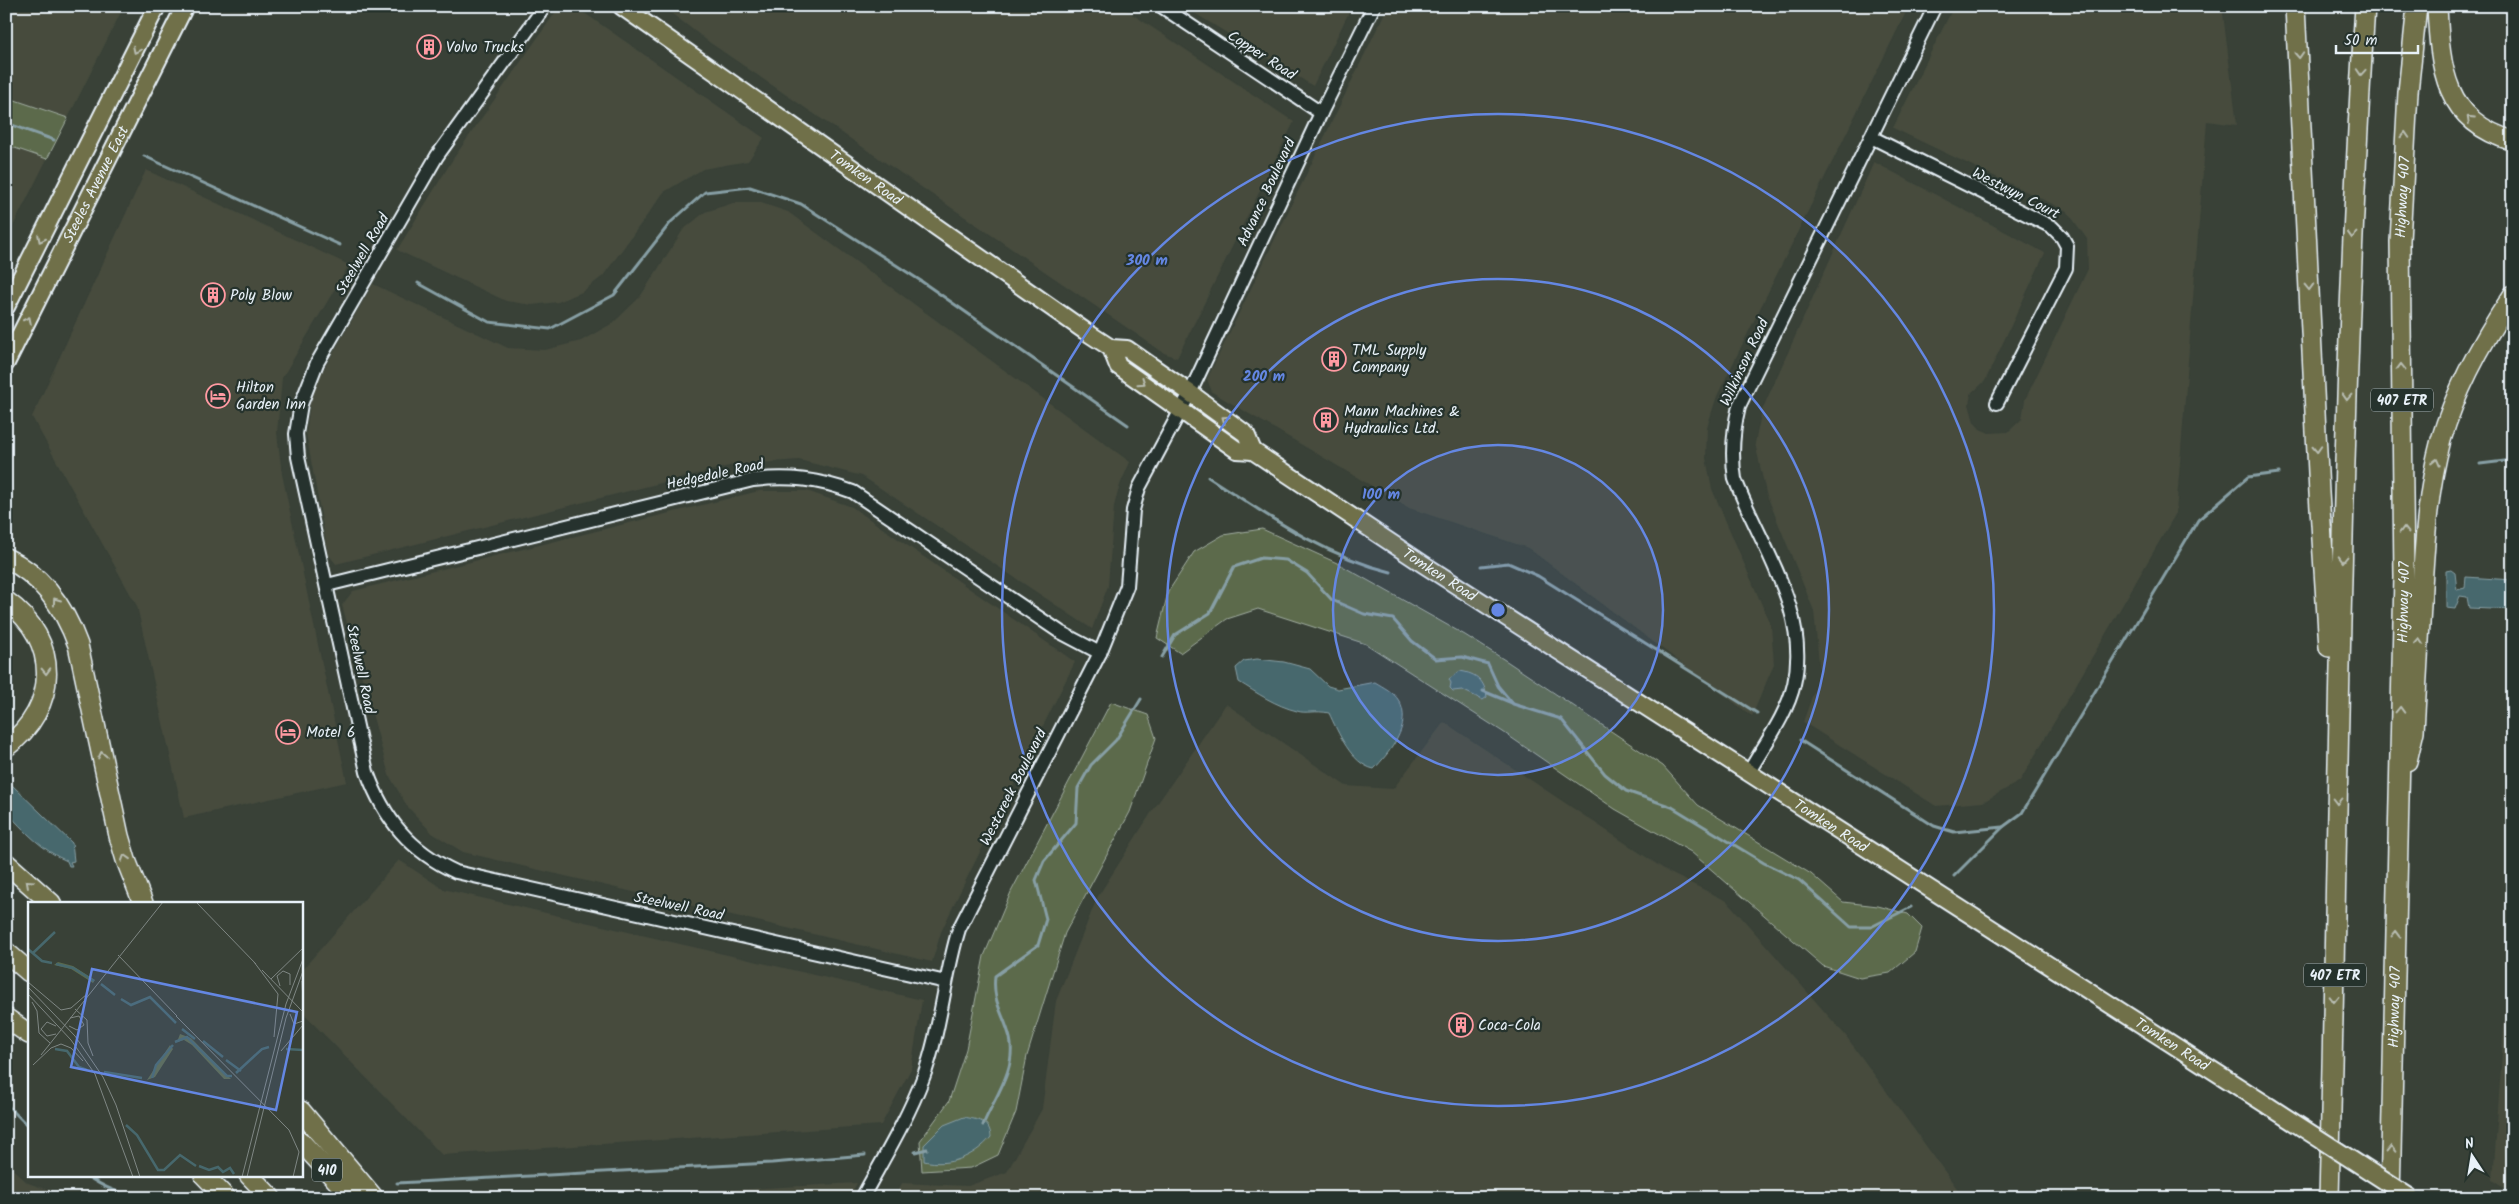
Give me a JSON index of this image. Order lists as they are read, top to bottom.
{
  "streets": {
    "highway": ["Highway 407", "407 ETR", "410"],
    "main road": ["Tomken Road", "Steeles Avenue East"],
    "street": [
      "Copper Road",
      "Advance Boulevard",
      "Westwyn Court",
      "Steelwell Road",
      "Wilkinson Road",
      "Hedgedale Road",
      "Westcreek Boulevard"
    ]
  },
  "crossings": [
    ["Copper Road", "Advance Boulevard"],
    ["Tomken Road", "Advance Boulevard"],
    ["Tomken Road", "Wilkinson Road"],
    ["Tomken Road", "Westcreek Boulevard"],
    ["Advance Boulevard", "Westcreek Boulevard"],
    ["Westwyn Court", "Wilkinson Road"],
    ["Steelwell Road", "Hedgedale Road"],
    ["Steelwell Road", "Westcreek Boulevard"],
    ["Hedgedale Road", "Westcreek Boulevard"]
  ],
  "places": {
    "building": [
      "Volvo Trucks",
      "Poly Blow",
      "TML Supply Company",
      "Mann Machines & Hydraulics Ltd.",
      "Coca-Cola"
    ],
    "hotel": ["Hilton Garden Inn", "Motel 6"]
  },
  "scale_bar": "50 m",
  "north": "top",
  "rings": ["300 m", "200 m", "100 m"]
}
